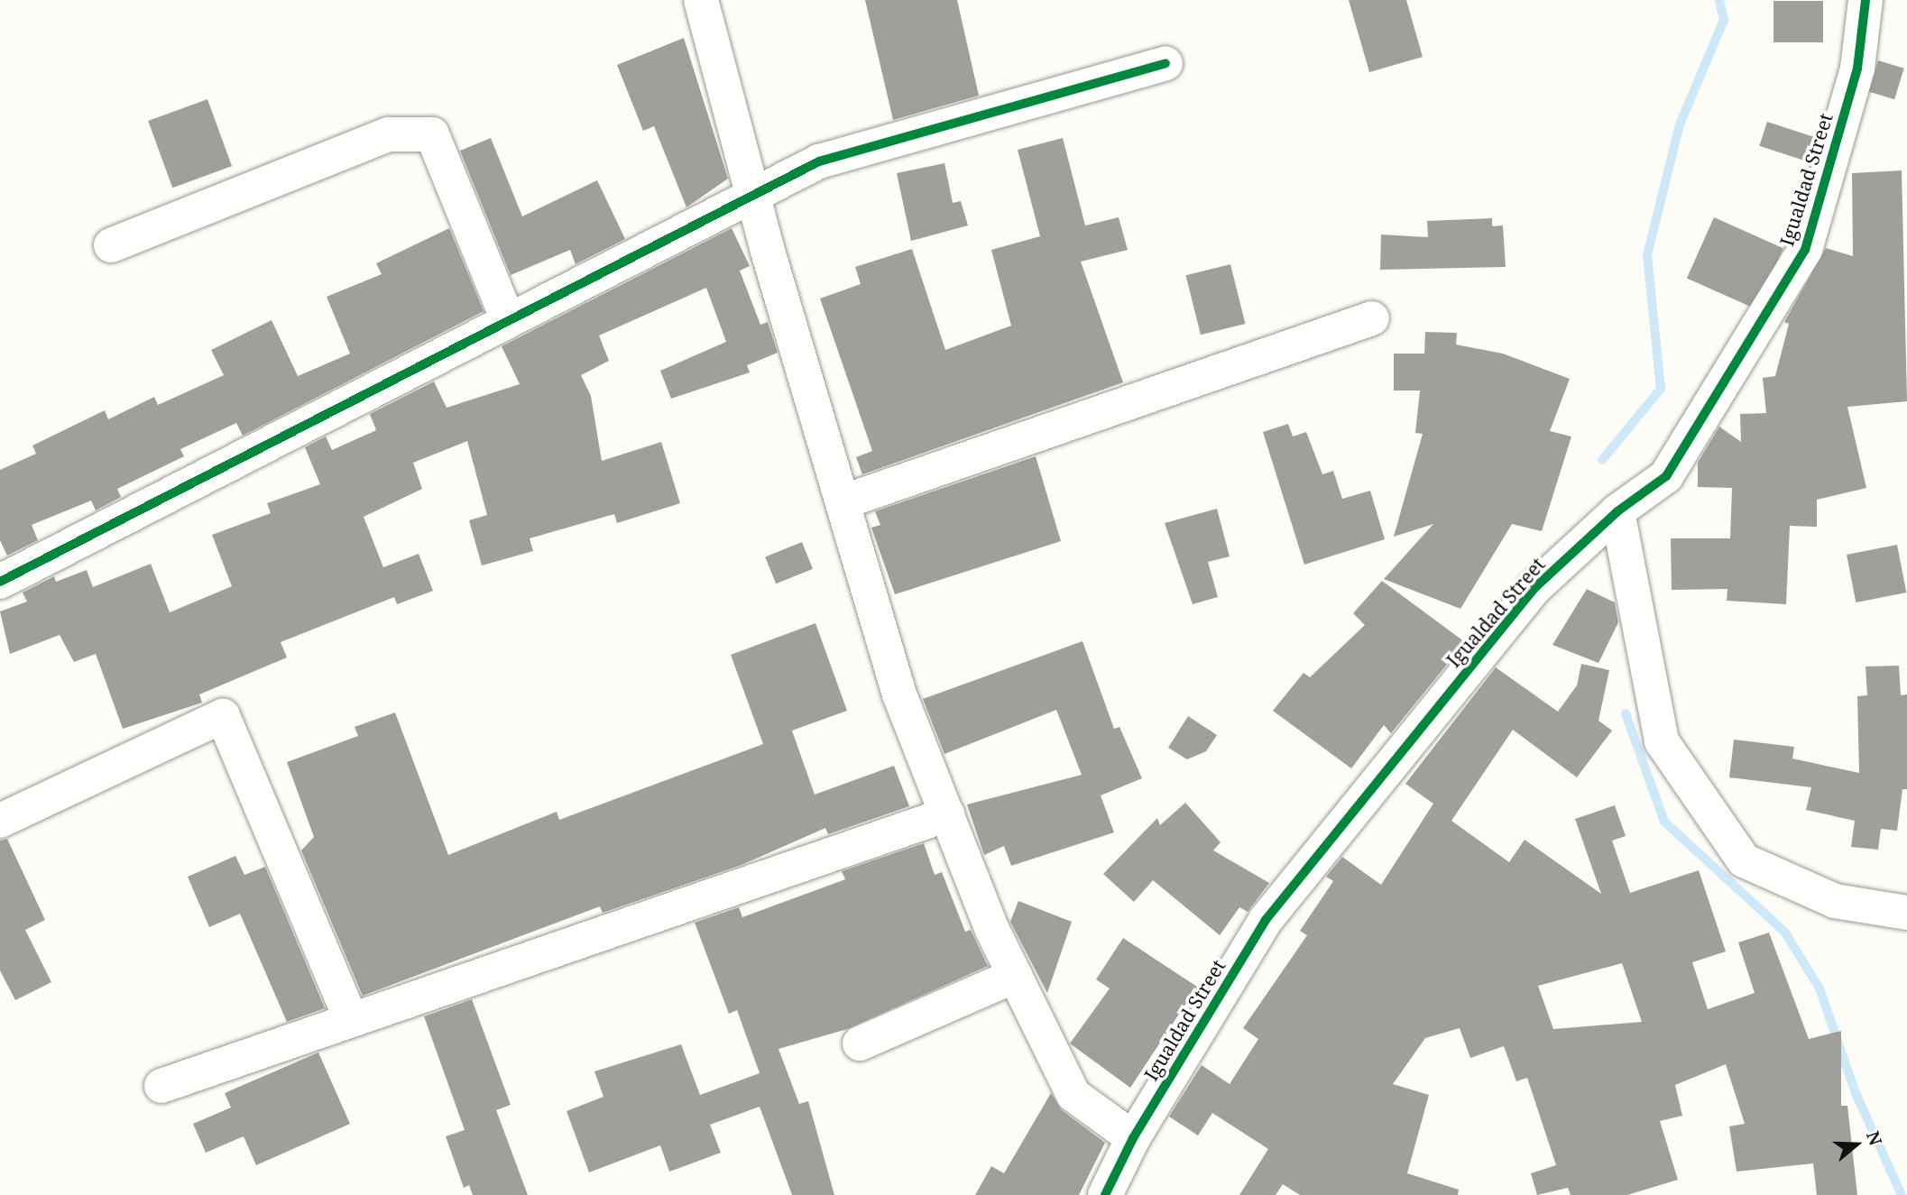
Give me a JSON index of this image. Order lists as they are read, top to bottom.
{
  "streets": {
    "street": ["Igualdad Street"]
  },
  "north": "right"
}
